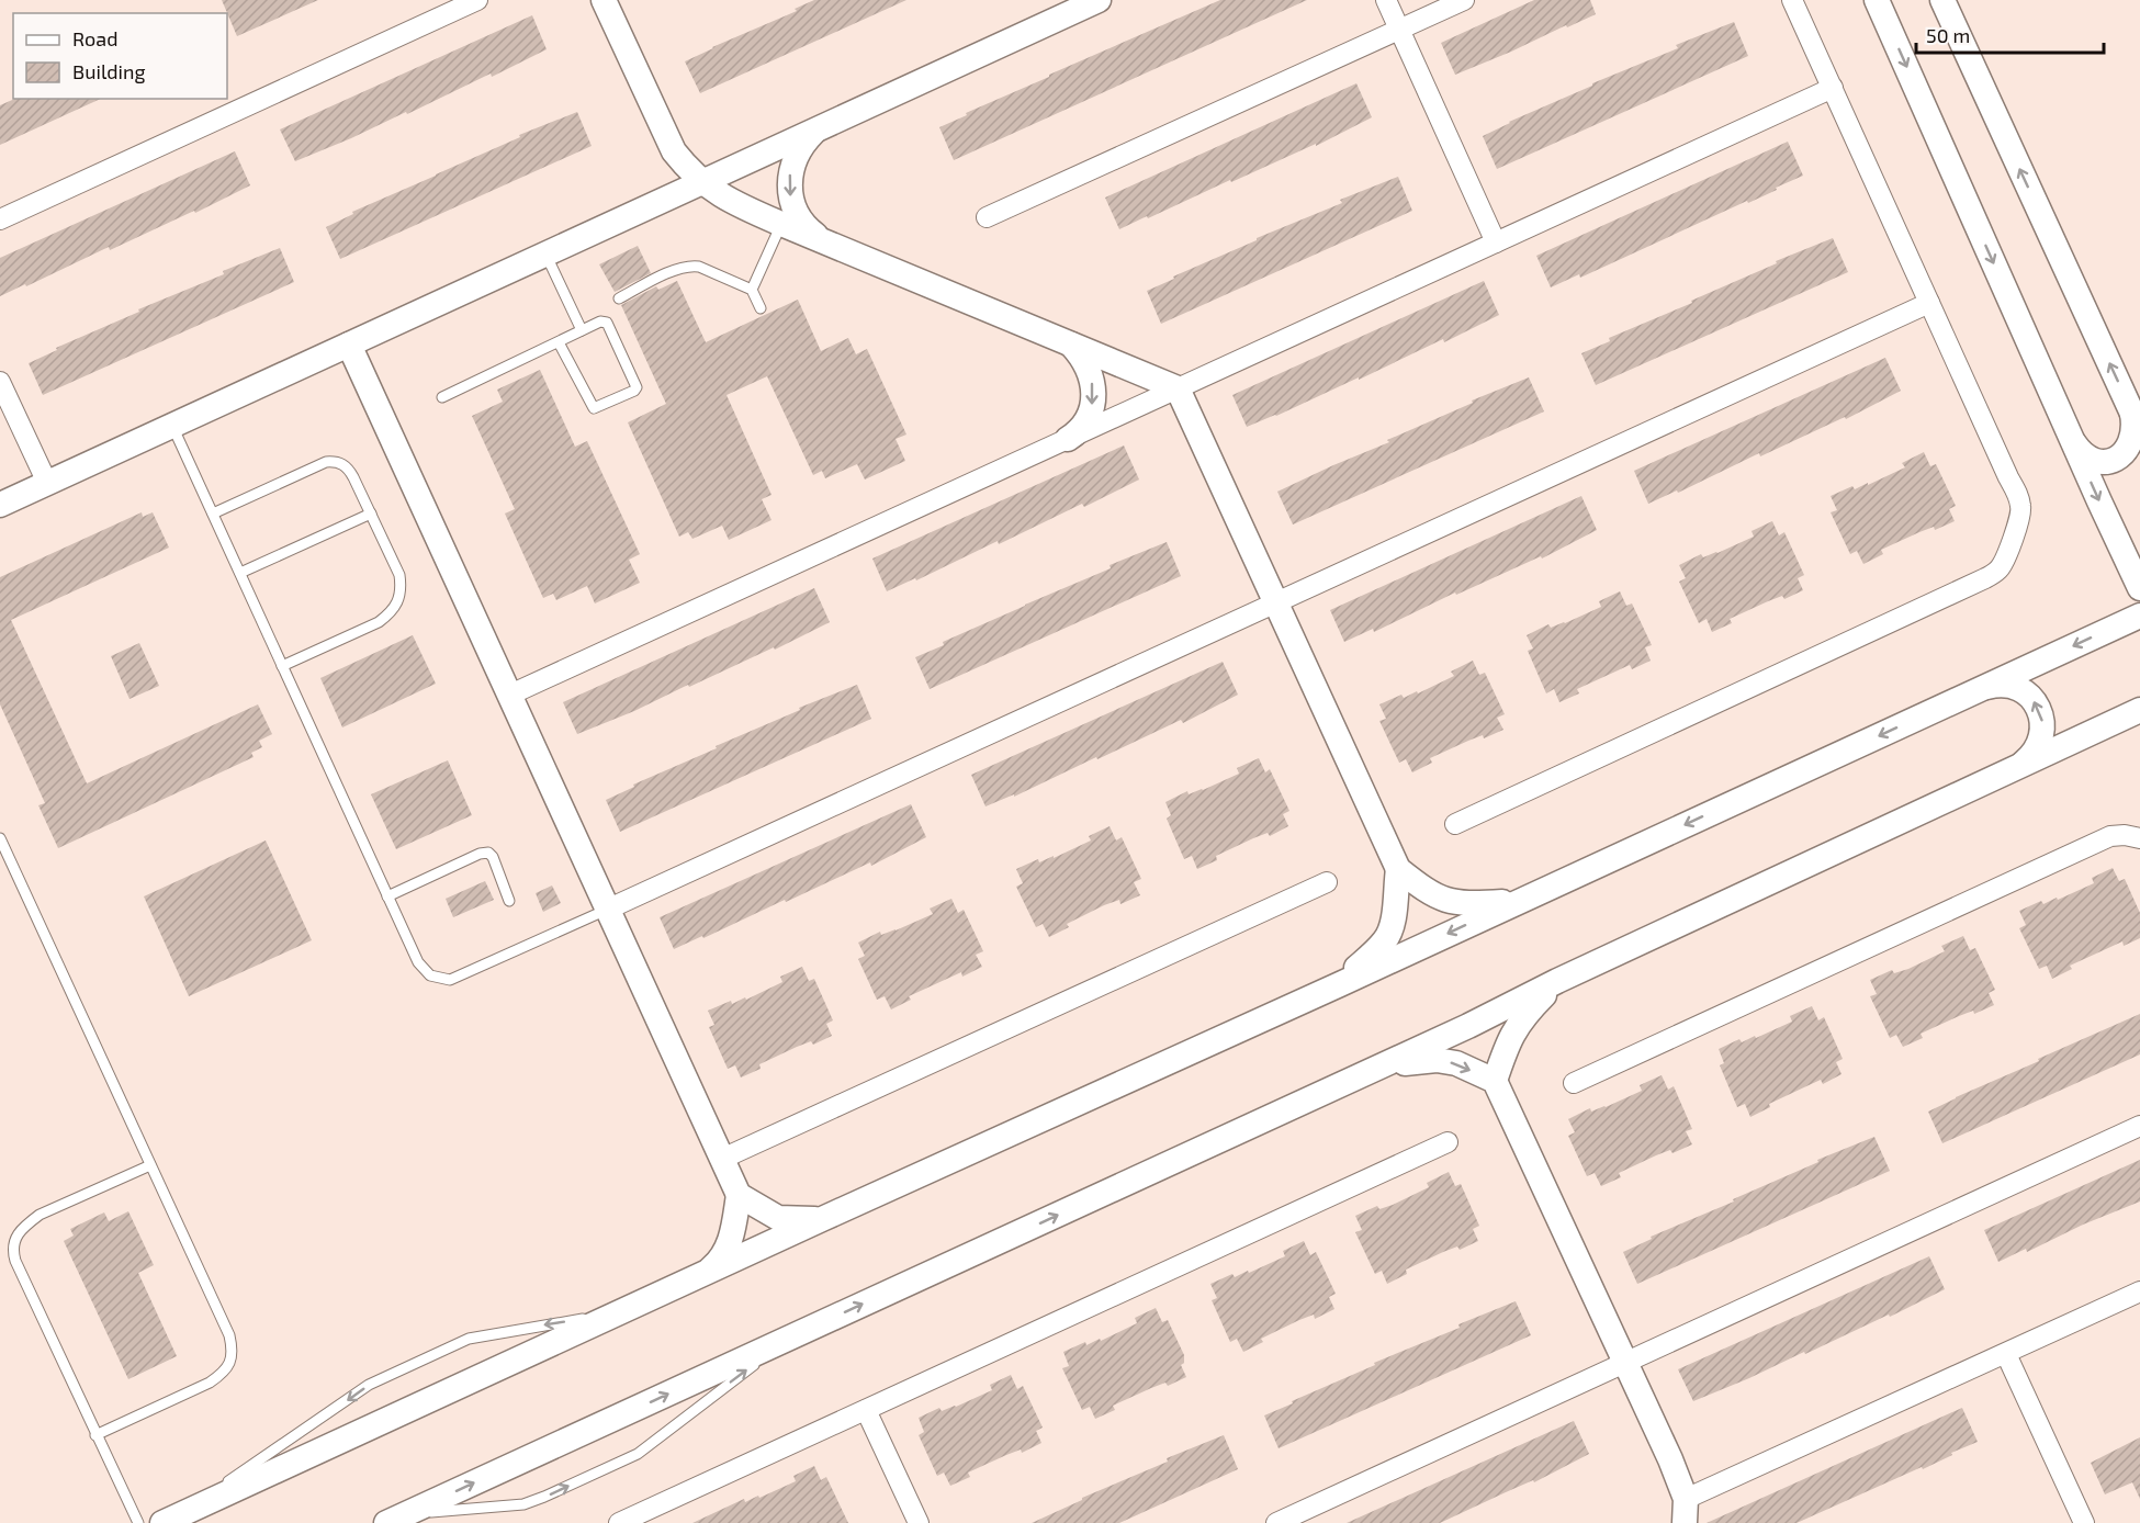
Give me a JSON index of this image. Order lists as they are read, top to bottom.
{
  "legend": ["Road", "Building"],
  "scale_bar": "50 m"
}
